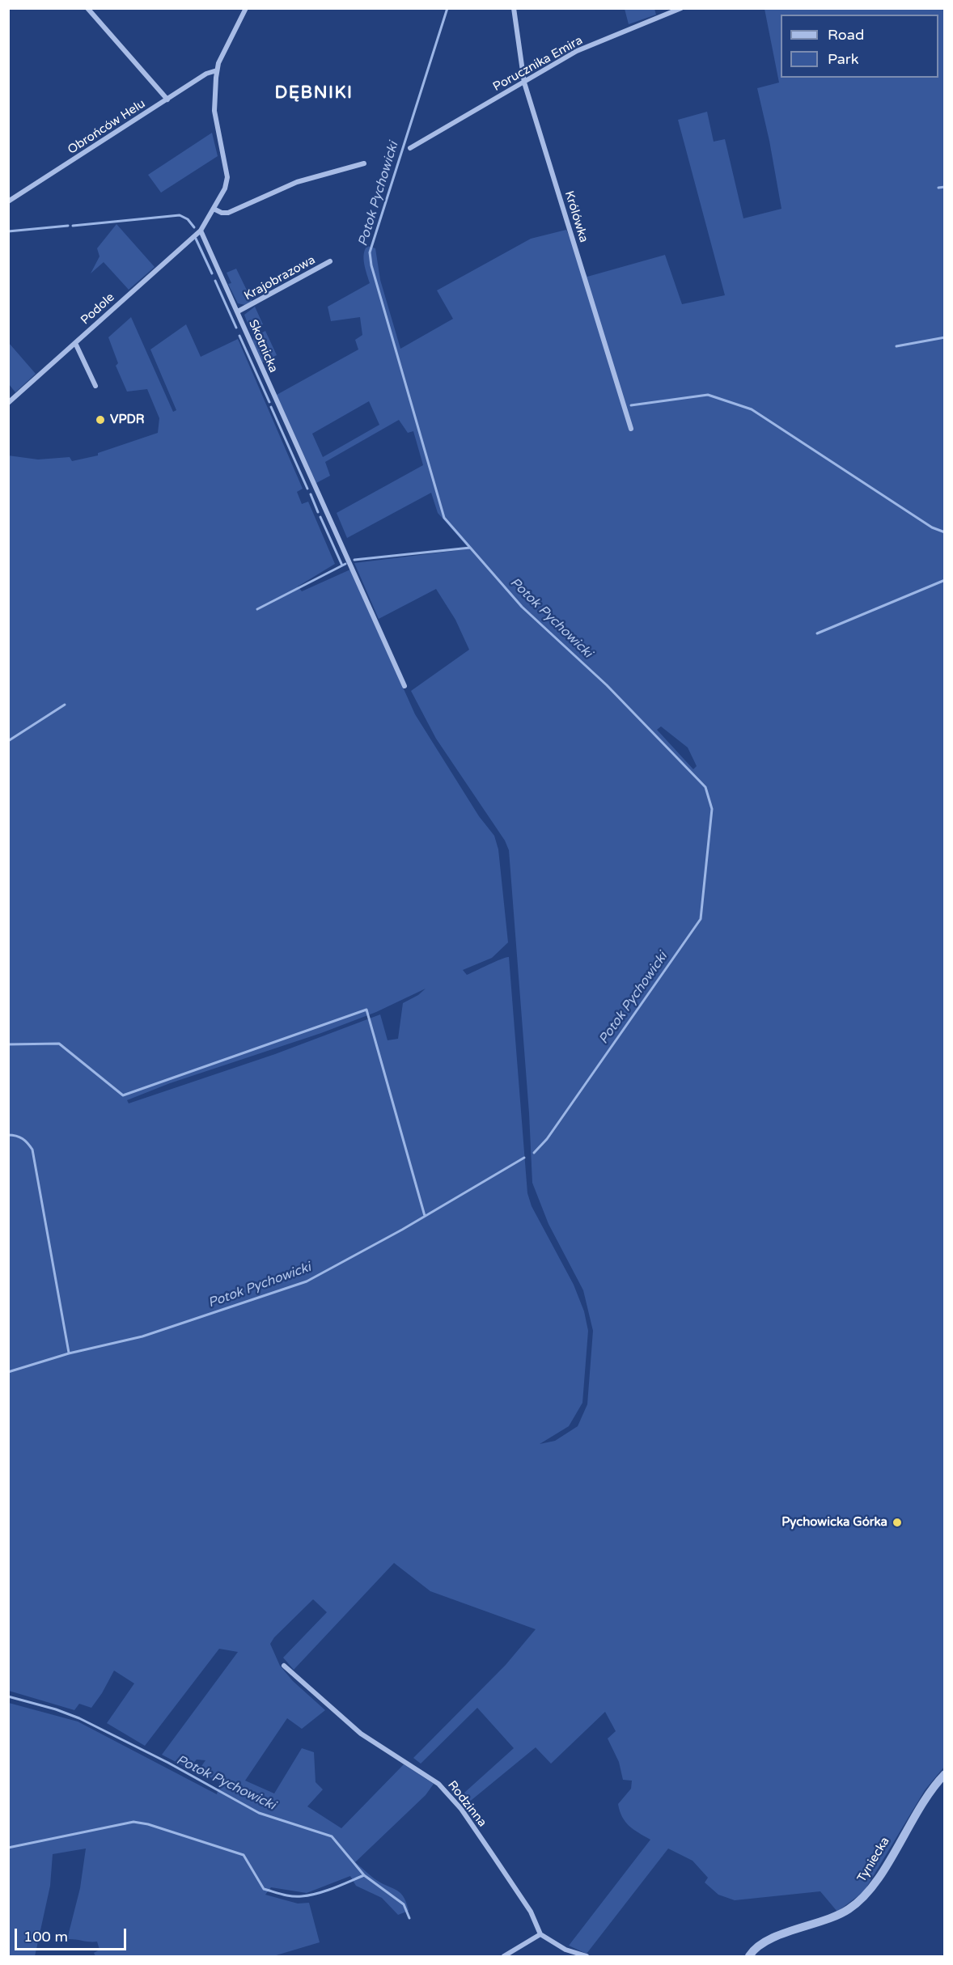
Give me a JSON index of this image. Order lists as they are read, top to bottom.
{
  "streets": {
    "street": [
      "Porucznika Emira",
      "Obrońców Helu",
      "Królówka",
      "Krajobrazowa",
      "Podole",
      "Skotnicka",
      "Rodzinna",
      "Tyniecka"
    ]
  },
  "crossings": [
    ["Porucznika Emira", "Królówka"],
    ["Krajobrazowa", "Skotnicka"],
    ["Podole", "Skotnicka"]
  ],
  "districts": ["DĘBNIKI"],
  "water": ["Potok Pychowicki"],
  "places": ["VPDR", "Pychowicka Górka"],
  "legend": ["Road", "Park"],
  "scale_bar": "100 m"
}
